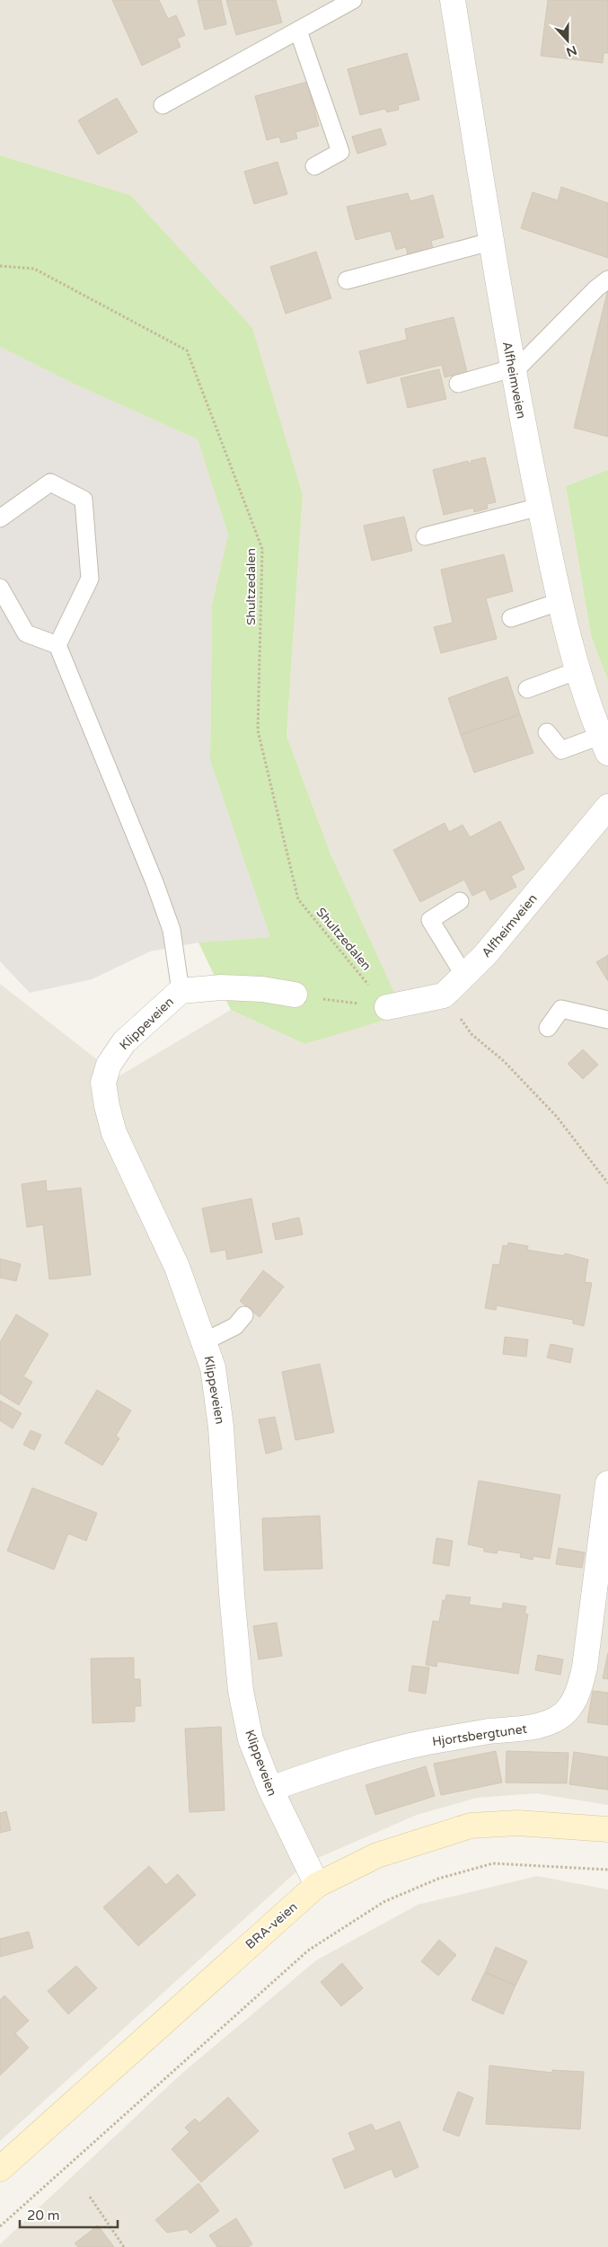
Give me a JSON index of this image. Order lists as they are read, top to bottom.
{
  "streets": {
    "main road": ["BRA-veien"],
    "street": ["Alfheimveien", "Klippeveien", "Hjortsbergtunet"],
    "path": ["Shultzedalen"]
  },
  "crossings": [
    ["Klippeveien", "Hjortsbergtunet"],
    ["Klippeveien", "BRA-veien"]
  ],
  "scale_bar": "20 m",
  "north": "bottom"
}
